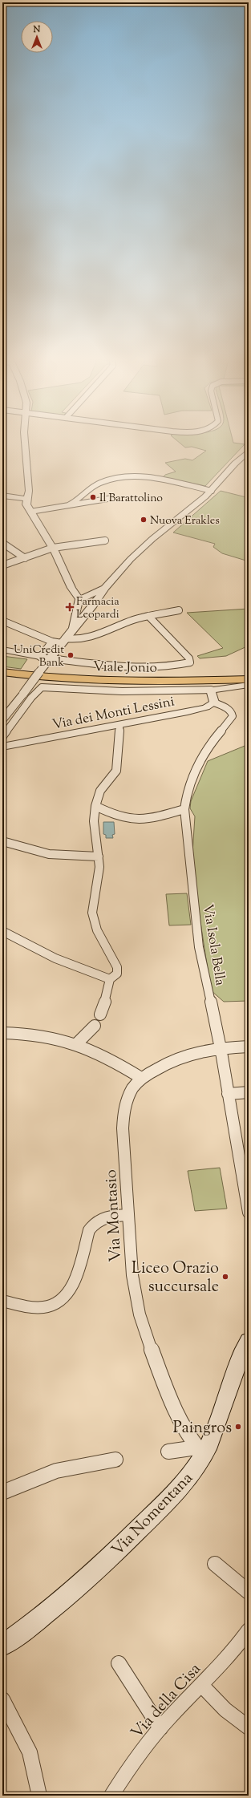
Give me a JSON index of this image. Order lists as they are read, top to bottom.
{
  "streets": {
    "main road": ["Viale Jonio", "Via Nomentana"],
    "street": [
      "Via dei Monti Lessini",
      "Via Isola Bella",
      "Via Montasio",
      "Via della Cisa"
    ]
  },
  "crossings": [
    ["Via dei Monti Lessini", "Via Isola Bella"],
    ["Via Isola Bella", "Via Montasio"],
    ["Via Montasio", "Via Nomentana"]
  ],
  "places": {
    "other": [
      "Il Barattolino",
      "Nuova Erakles",
      "UniCredit Bank",
      "Liceo Orazio succursale",
      "Paingros"
    ],
    "health": ["Farmacia Leopardi"]
  },
  "north": "top"
}
